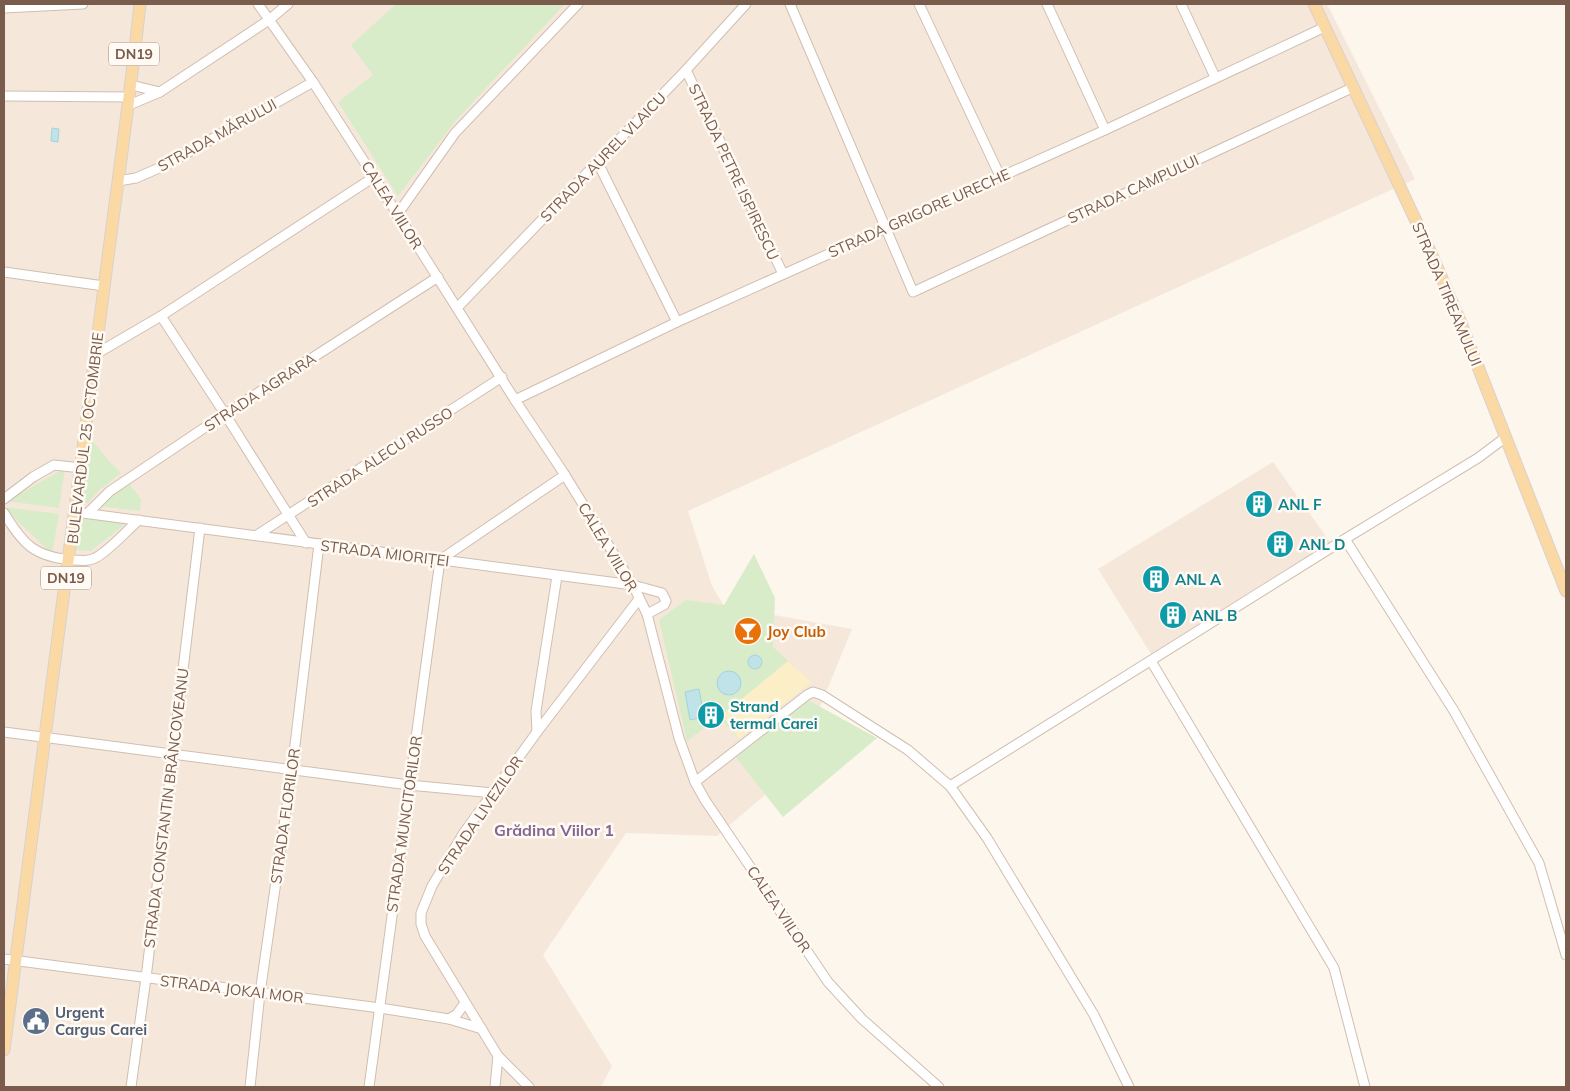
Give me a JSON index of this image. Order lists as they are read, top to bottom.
{
  "streets": {
    "main road": ["DN19", "STRADA TIREAMULUI", "BULEVARDUL 25 OCTOMBRIE"],
    "street": [
      "STRADA MĂRULUI",
      "STRADA AUREL VLAICU",
      "STRADA PETRE ISPIRESCU",
      "STRADA CAMPULUI",
      "CALEA VIILOR",
      "STRADA GRIGORE URECHE",
      "STRADA AGRARA",
      "STRADA ALECU RUSSO",
      "STRADA MIORIȚEI",
      "STRADA CONSTANTIN BRÂNCOVEANU",
      "STRADA LIVEZILOR",
      "STRADA FLORILOR",
      "STRADA MUNCITORILOR",
      "STRADA JOKAI MOR"
    ]
  },
  "crossings": [
    ["STRADA MĂRULUI", "CALEA VIILOR"],
    ["STRADA MĂRULUI", "BULEVARDUL 25 OCTOMBRIE"],
    ["STRADA AUREL VLAICU", "STRADA PETRE ISPIRESCU"],
    ["STRADA AUREL VLAICU", "CALEA VIILOR"],
    ["STRADA PETRE ISPIRESCU", "STRADA GRIGORE URECHE"],
    ["STRADA CAMPULUI", "STRADA GRIGORE URECHE"],
    ["STRADA CAMPULUI", "STRADA TIREAMULUI"],
    ["CALEA VIILOR", "STRADA GRIGORE URECHE"],
    ["CALEA VIILOR", "STRADA AGRARA"],
    ["CALEA VIILOR", "STRADA ALECU RUSSO"],
    ["CALEA VIILOR", "STRADA MIORIȚEI"],
    ["CALEA VIILOR", "STRADA LIVEZILOR"],
    ["STRADA GRIGORE URECHE", "STRADA TIREAMULUI"],
    ["STRADA AGRARA", "STRADA MIORIȚEI"],
    ["BULEVARDUL 25 OCTOMBRIE", "STRADA MIORIȚEI"],
    ["BULEVARDUL 25 OCTOMBRIE", "STRADA JOKAI MOR"],
    ["STRADA ALECU RUSSO", "STRADA MIORIȚEI"],
    ["STRADA MIORIȚEI", "STRADA CONSTANTIN BRÂNCOVEANU"],
    ["STRADA MIORIȚEI", "STRADA FLORILOR"],
    ["STRADA MIORIȚEI", "STRADA MUNCITORILOR"],
    ["STRADA CONSTANTIN BRÂNCOVEANU", "STRADA JOKAI MOR"],
    ["STRADA LIVEZILOR", "STRADA JOKAI MOR"],
    ["STRADA FLORILOR", "STRADA JOKAI MOR"],
    ["STRADA MUNCITORILOR", "STRADA JOKAI MOR"]
  ],
  "districts": ["Grădina Viilor 1"],
  "places": {
    "building": [
      "ANL F",
      "ANL D",
      "ANL A",
      "ANL B",
      "Strand termal Carei"
    ],
    "bar": ["Joy Club"],
    "public building": ["Urgent Cargus Carei"]
  }
}
